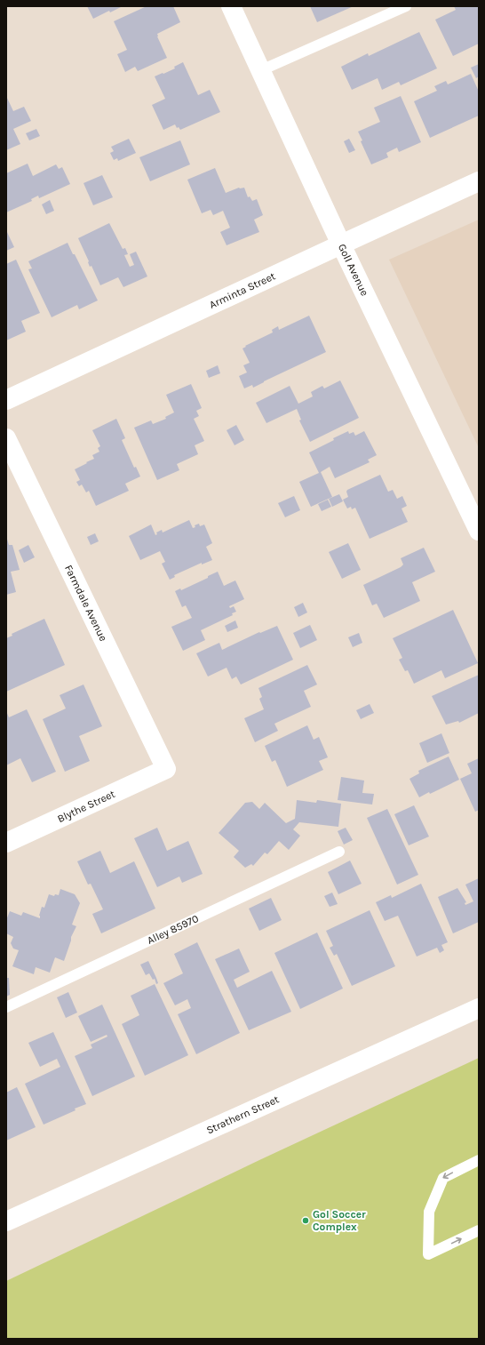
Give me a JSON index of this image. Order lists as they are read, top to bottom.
{
  "streets": {
    "street": [
      "Goll Avenue",
      "Arminta Street",
      "Farmdale Avenue",
      "Blythe Street",
      "Strathern Street"
    ],
    "lane": ["Alley 85970"]
  },
  "crossings": [
    ["Goll Avenue", "Arminta Street"],
    ["Farmdale Avenue", "Blythe Street"]
  ],
  "places": ["Gol Soccer Complex"]
}
